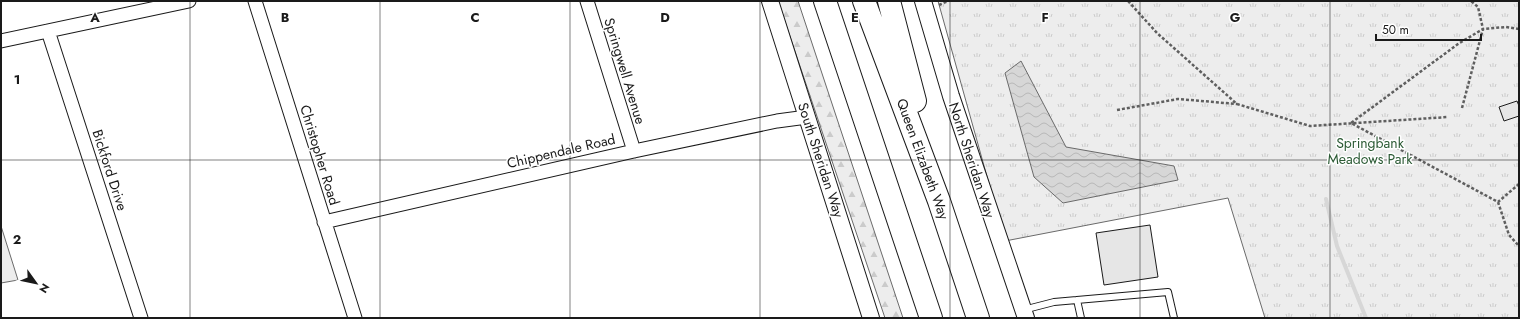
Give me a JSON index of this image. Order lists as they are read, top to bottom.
{
  "streets": {
    "highway": ["Queen Elizabeth Way"],
    "street": [
      "Springwell Avenue",
      "Chippendale Road",
      "Christopher Road",
      "South Sheridan Way",
      "North Sheridan Way",
      "Bickford Drive"
    ]
  },
  "crossings": [
    ["Springwell Avenue", "Chippendale Road"],
    ["Chippendale Road", "Christopher Road"],
    ["Chippendale Road", "South Sheridan Way"]
  ],
  "parks": ["Springbank Meadows Park"],
  "scale_bar": "50 m",
  "north": "bottom right",
  "grid": {
    "columns": [
      "A",
      "B",
      "C",
      "D",
      "E",
      "F",
      "G"
    ],
    "rows": ["1", "2"]
  }
}
